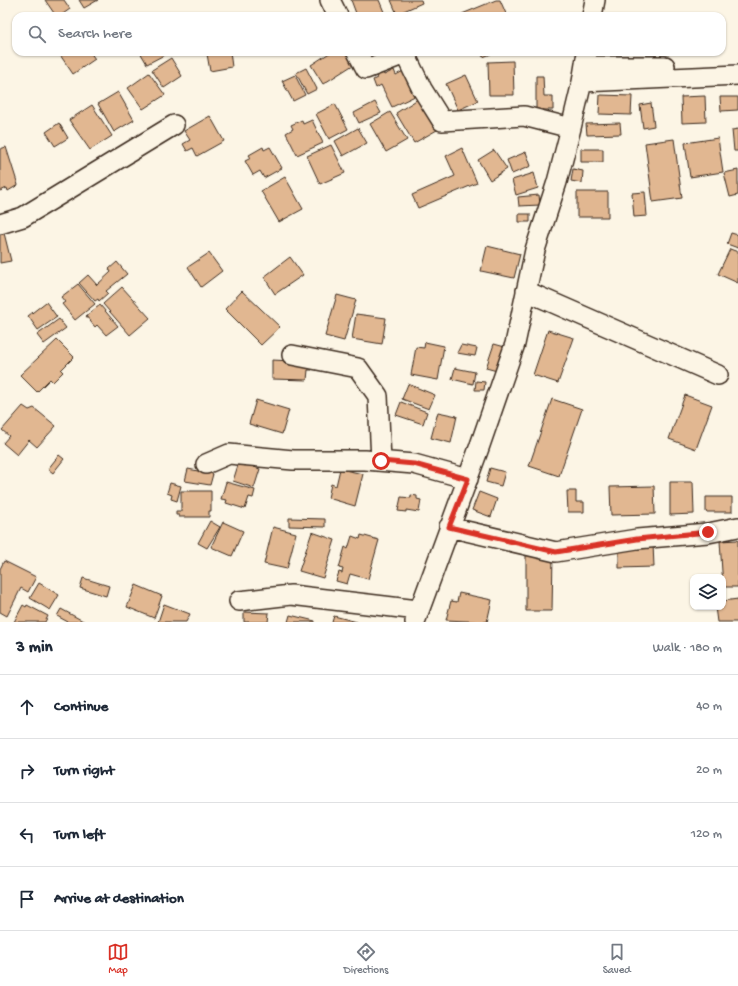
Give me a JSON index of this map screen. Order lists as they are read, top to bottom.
{
  "page": {
    "search": "Search here",
    "heading": ["3 min", "Walk · 180 m"],
    "list": [
      ["Continue", "40 m"],
      ["Turn right", "20 m"],
      ["Turn left", "120 m"],
      "Arrive at destination"
    ],
    "nav": ["Map", "Directions", "Saved"]
  }
}
